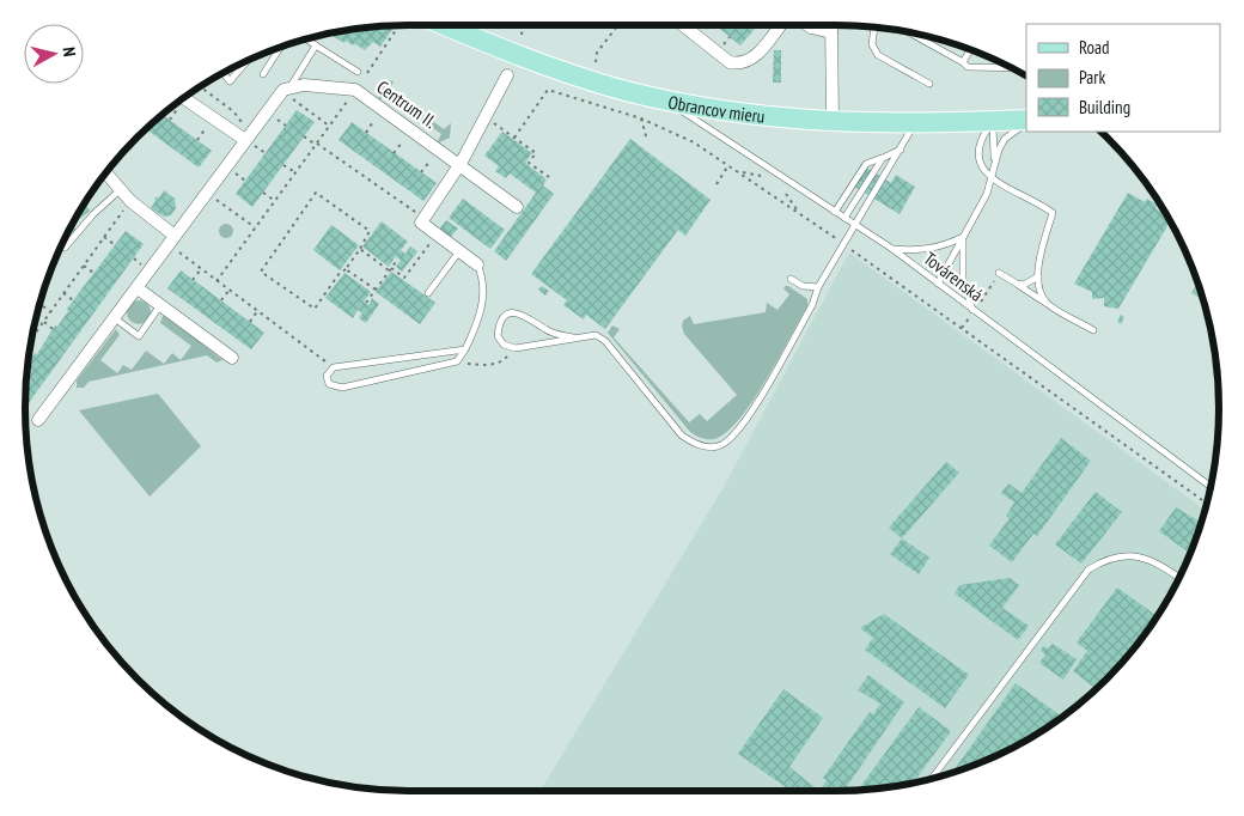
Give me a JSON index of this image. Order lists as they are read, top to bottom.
{
  "streets": {
    "main road": ["Obrancov mieru"],
    "street": ["Centrum II."],
    "lane": ["Továrenská"]
  },
  "crossings": [
    ["Obrancov mieru", "Továrenská"]
  ],
  "legend": ["Road", "Park", "Building"],
  "north": "right"
}
